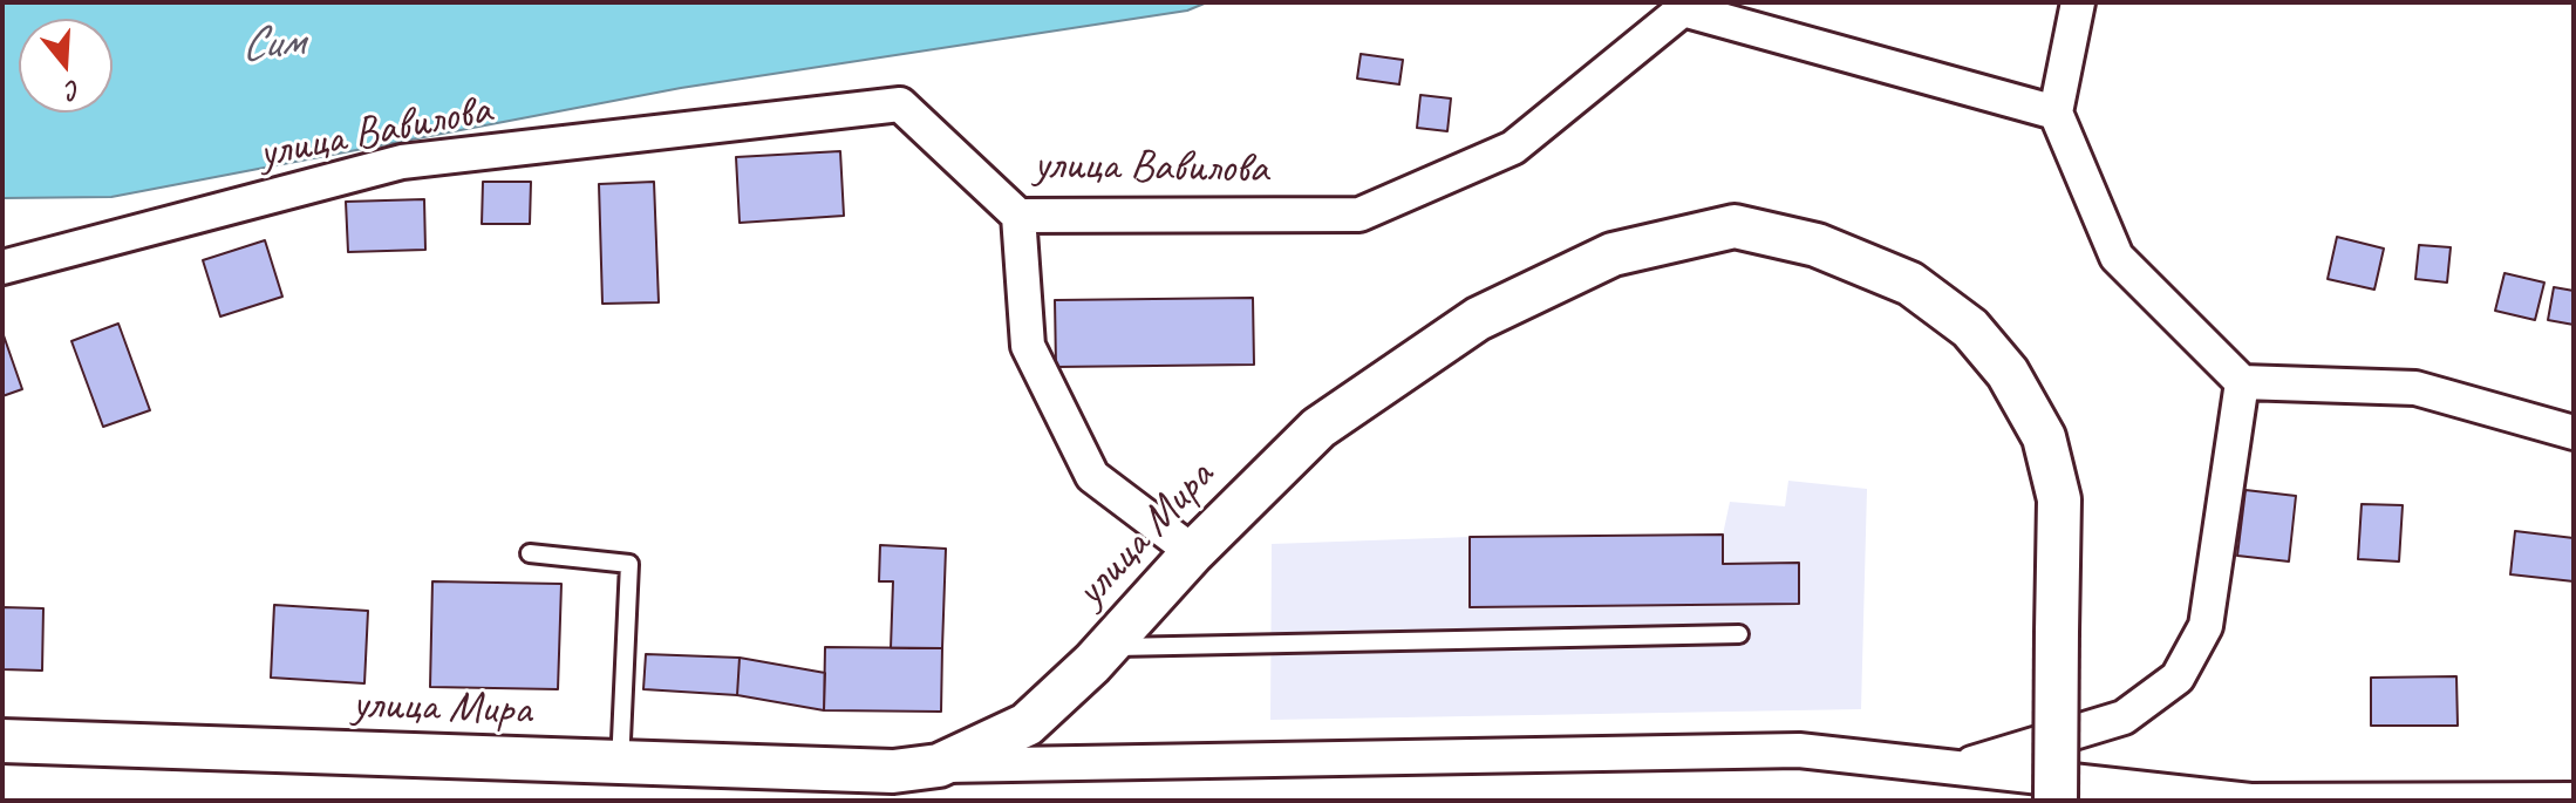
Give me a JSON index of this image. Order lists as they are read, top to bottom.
{
  "streets": {
    "street": ["улица Вавилова", "улица Мира"]
  },
  "water": ["Сим"],
  "north": "bottom"
}
